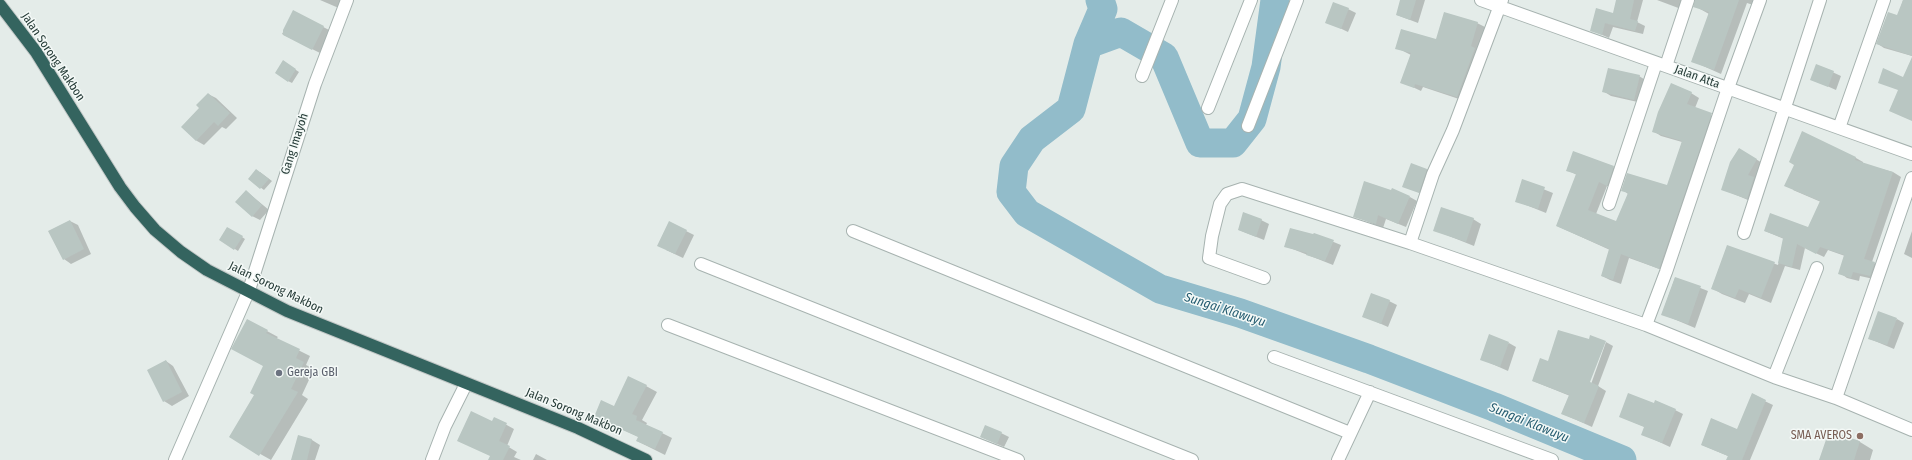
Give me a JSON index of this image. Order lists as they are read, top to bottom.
{
  "streets": {
    "highway": ["Jalan Sorong Makbon"],
    "street": ["Jalan Atta", "Gang Imayoh"]
  },
  "crossings": [
    ["Jalan Sorong Makbon", "Gang Imayoh"]
  ],
  "water": ["Sungai Klawuyu"],
  "places": ["Gereja GBI", "SMA AVEROS"]
}
